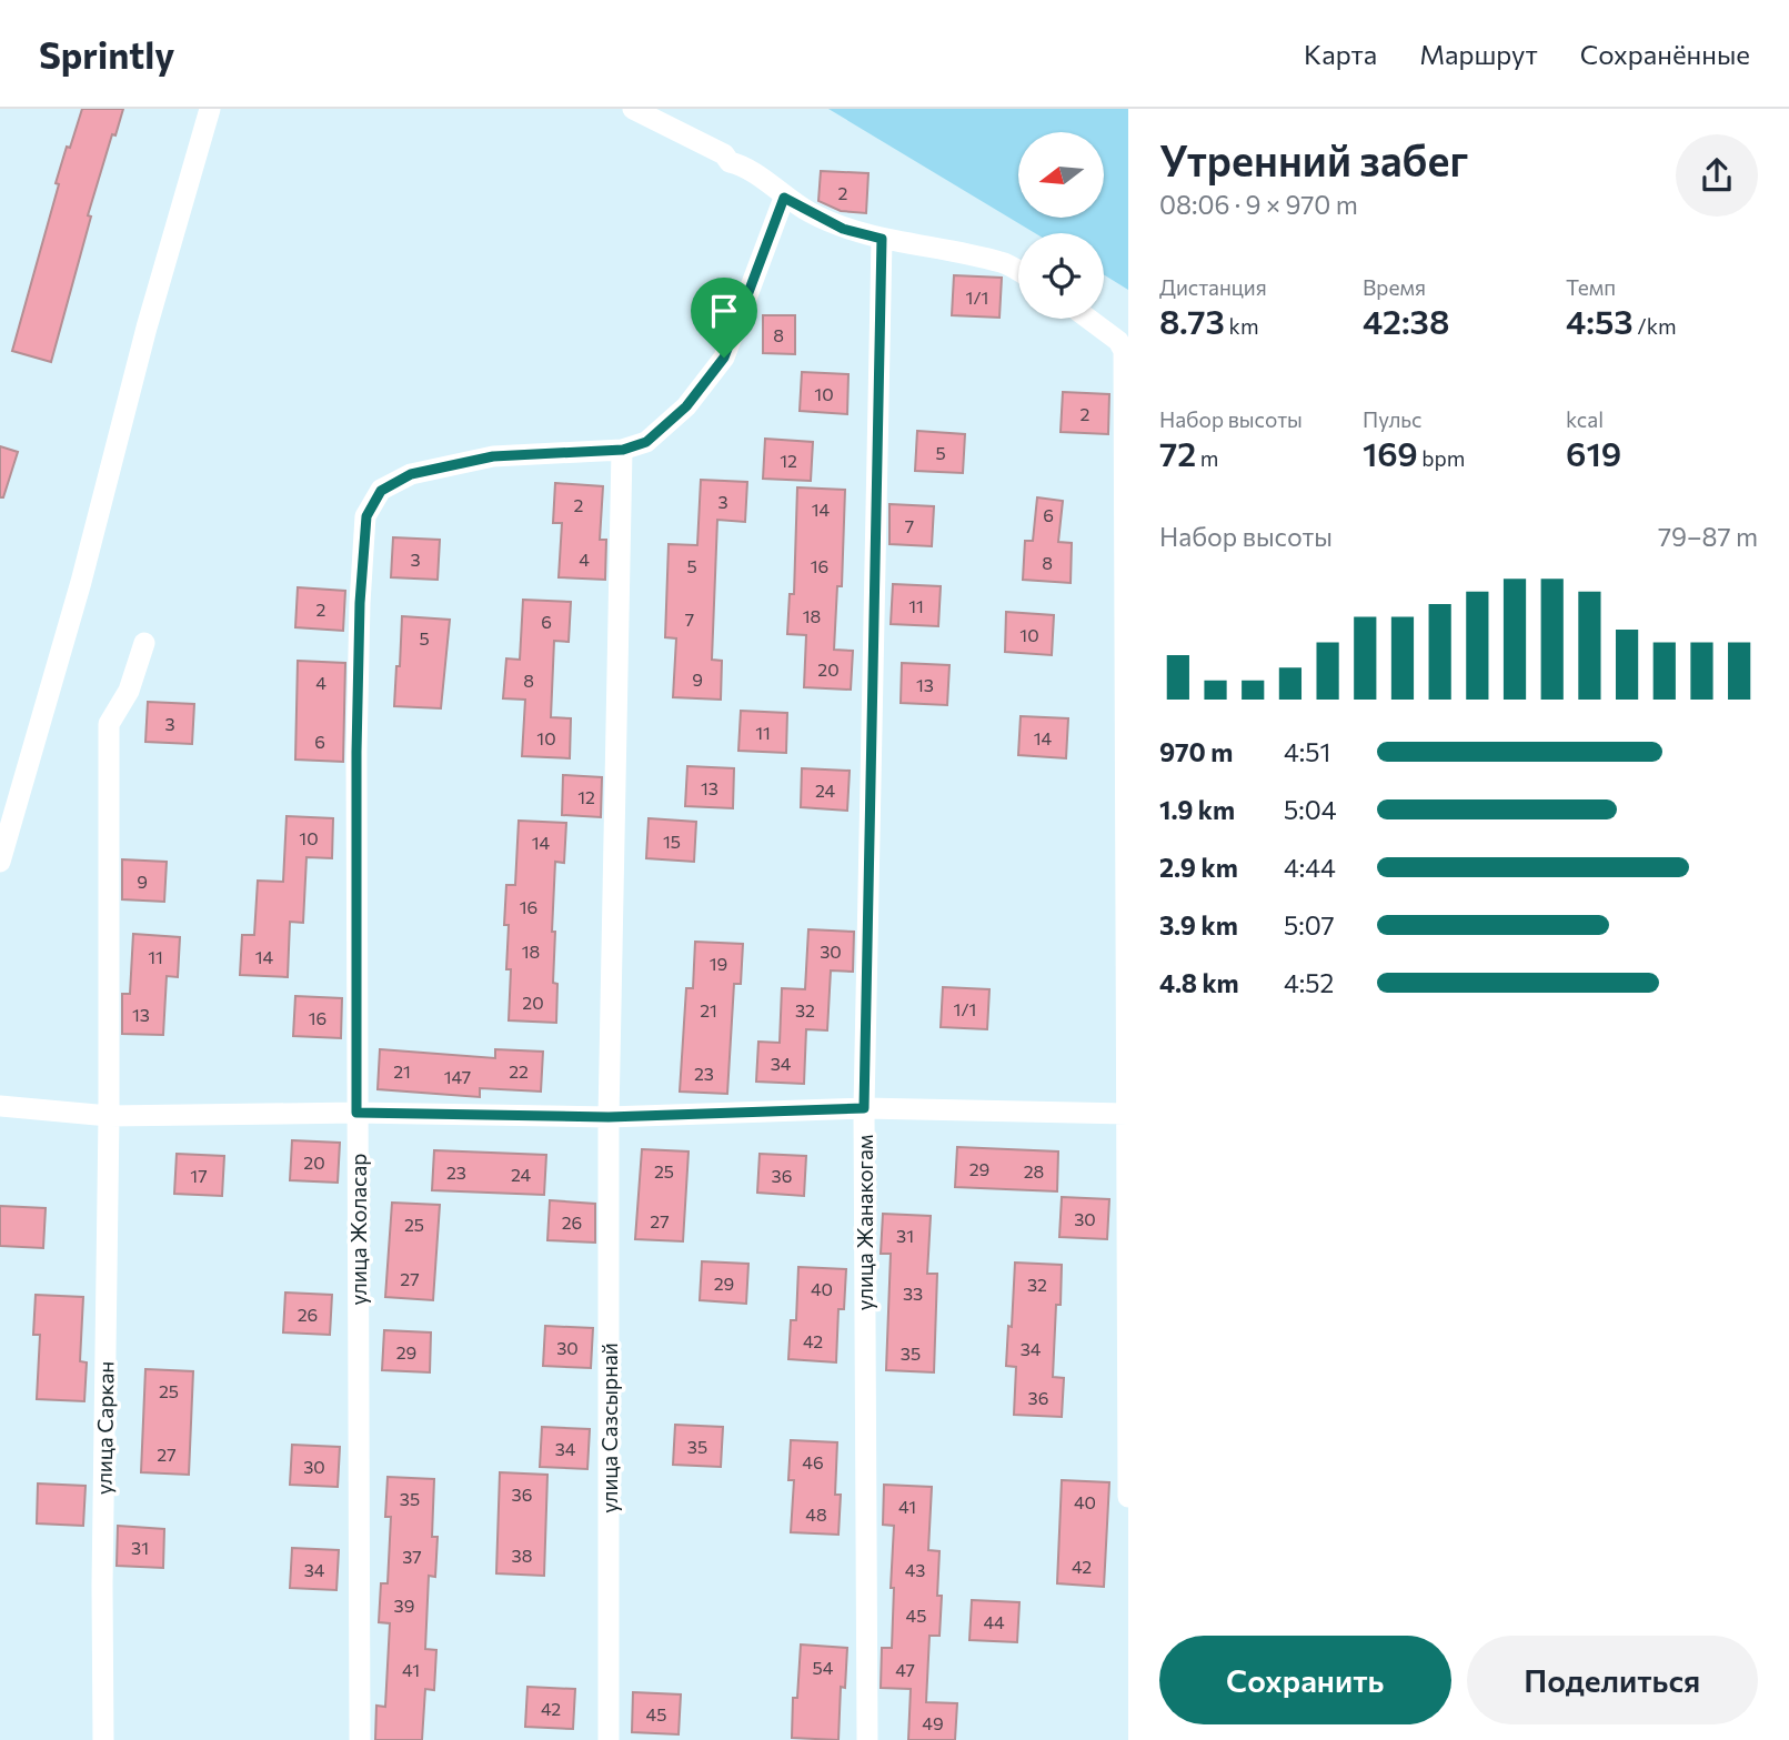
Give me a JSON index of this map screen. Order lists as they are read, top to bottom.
{
  "streets": {
    "street": [
      "улица Жанакогам",
      "улица Жоласар",
      "улица Саркан",
      "улица Сазсырнай"
    ]
  },
  "crossings": [
    ["улица Жоласар", "улица Сазсырнай"]
  ],
  "house_numbers": [
    "2",
    "1/1",
    "8",
    "10",
    "2",
    "5",
    "12",
    "3",
    "2",
    "14",
    "6",
    "7",
    "3",
    "4",
    "8",
    "5",
    "16",
    "11",
    "2",
    "18",
    "7",
    "6",
    "10",
    "5",
    "20",
    "9",
    "8",
    "4",
    "13",
    "3",
    "11",
    "10",
    "14",
    "6",
    "13",
    "24",
    "12",
    "10",
    "15",
    "14",
    "9",
    "16",
    "18",
    "30",
    "11",
    "14",
    "19",
    "20",
    "1/1",
    "21",
    "32",
    "13",
    "16",
    "34",
    "21",
    "22",
    "23",
    "147",
    "20",
    "29",
    "25",
    "28",
    "23",
    "24",
    "17",
    "36",
    "30",
    "27",
    "26",
    "25",
    "31",
    "27",
    "29",
    "32",
    "40",
    "33",
    "26",
    "42",
    "30",
    "34",
    "29",
    "35",
    "25",
    "36",
    "35",
    "34",
    "27",
    "46",
    "30",
    "36",
    "35",
    "40",
    "41",
    "48",
    "31",
    "38",
    "37",
    "42",
    "34",
    "43",
    "39",
    "45",
    "44",
    "54",
    "41",
    "47",
    "42",
    "45",
    "49"
  ],
  "north": "left",
  "page": {
    "header": "Sprintly",
    "nav": ["Карта", "Маршрут", "Сохранённые"],
    "heading": ["Утренний забег", "08:06 · 9 × 970 m"],
    "stats": [
      ["Дистанция", "8.73 km"],
      ["Время", "42:38"],
      ["Темп", "4:53 /km"],
      ["Набор высоты", "72 m"],
      ["Пульс", "169 bpm"],
      ["kcal", "619"]
    ],
    "chart": ["Набор высоты", "79–87 m"],
    "list": [
      {
        "name": "970 m",
        "note": "4:51"
      },
      {
        "name": "1.9 km",
        "note": "5:04"
      },
      {
        "name": "2.9 km",
        "note": "4:44"
      },
      {
        "name": "3.9 km",
        "note": "5:07"
      },
      {
        "name": "4.8 km",
        "note": "4:52"
      }
    ],
    "buttons": ["Сохранить", "Поделиться"]
  }
}
